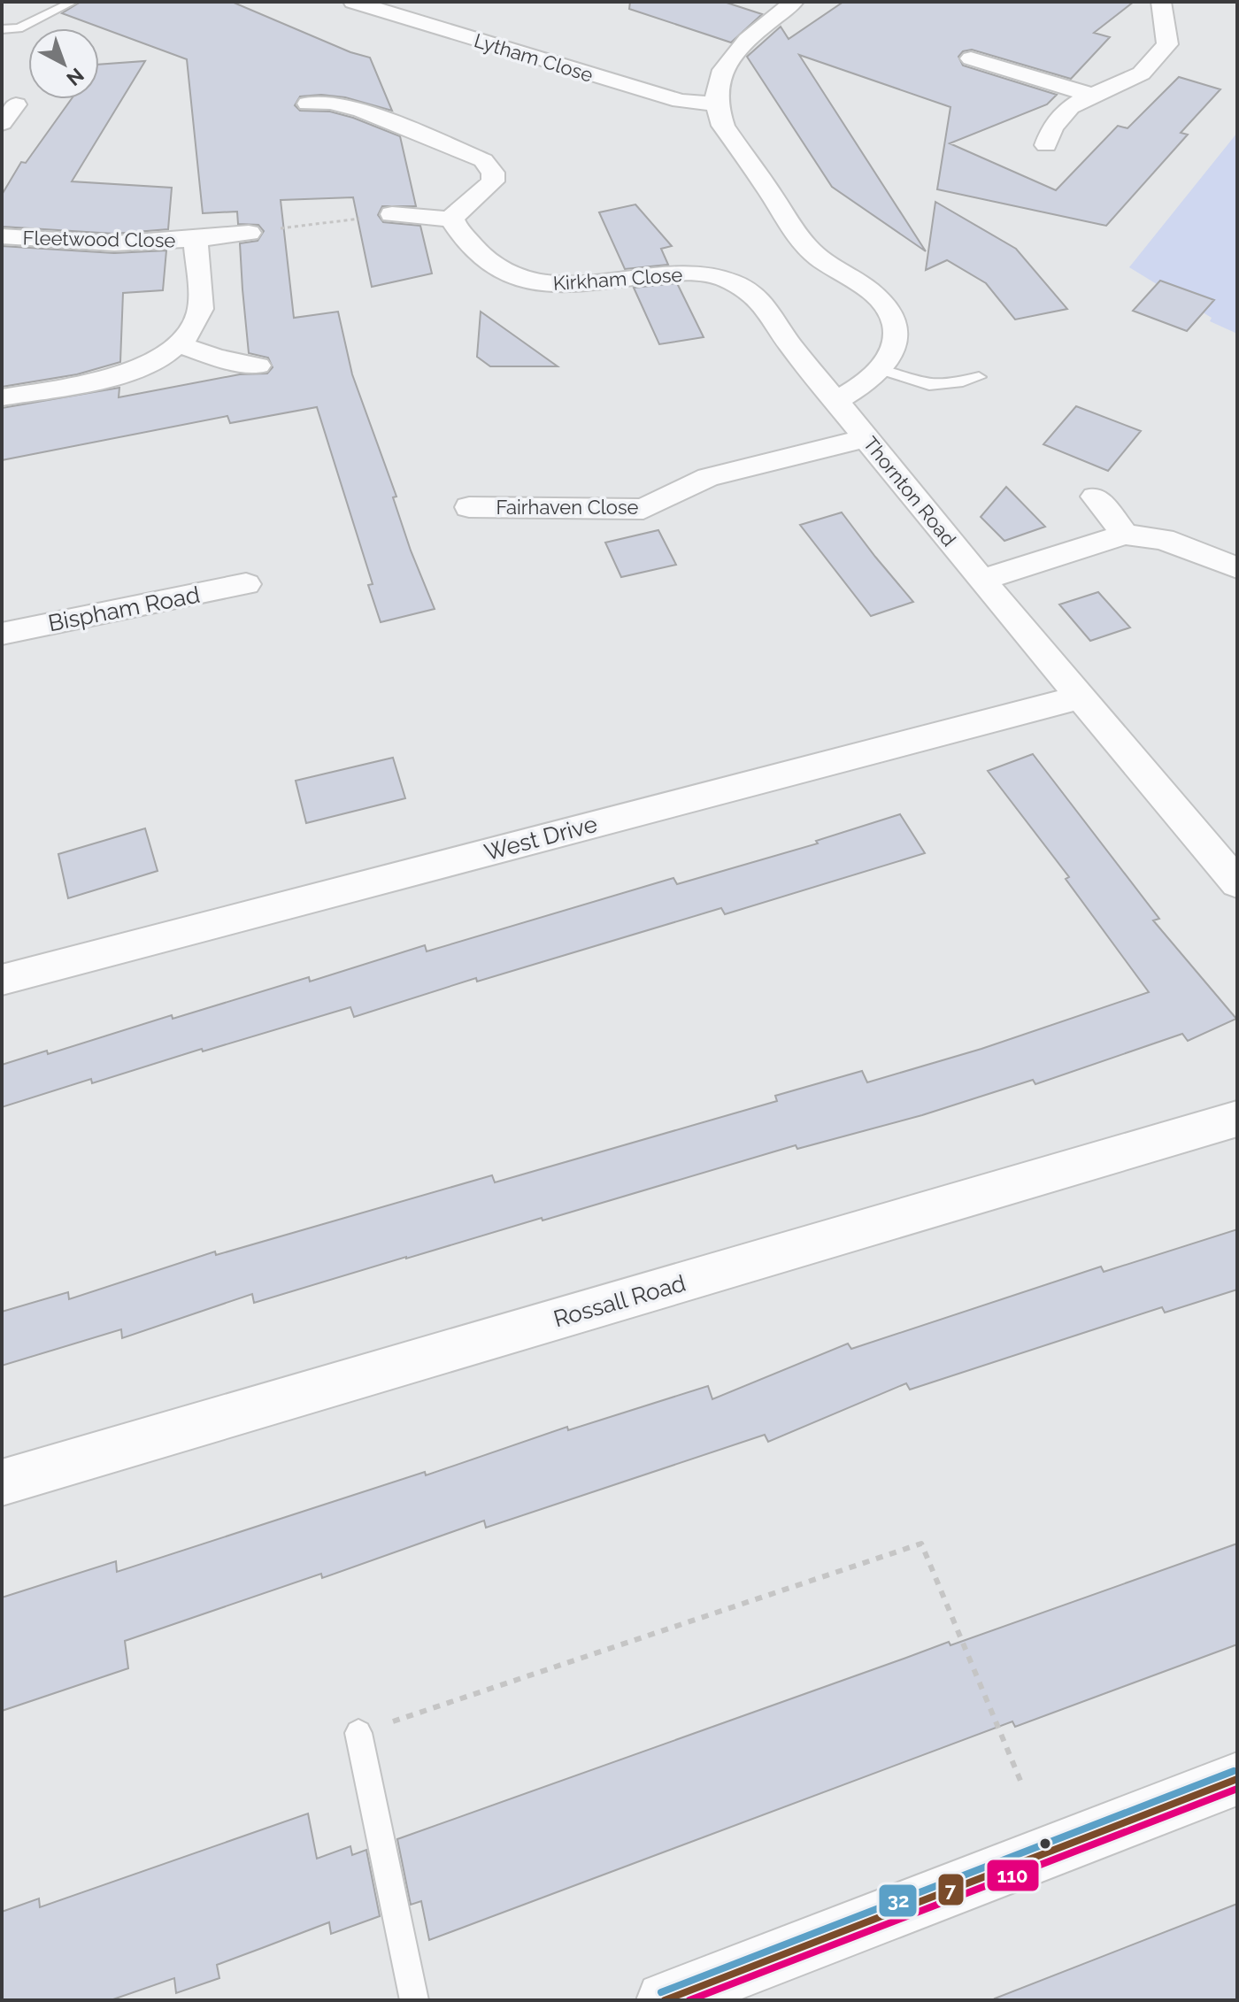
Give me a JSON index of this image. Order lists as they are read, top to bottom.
{
  "streets": {
    "street": [
      "Lytham Close",
      "Fleetwood Close",
      "Kirkham Close",
      "Thornton Road",
      "Fairhaven Close",
      "Bispham Road",
      "West Drive",
      "Rossall Road"
    ]
  },
  "crossings": [
    ["Kirkham Close", "Thornton Road"],
    ["Thornton Road", "Fairhaven Close"],
    ["Thornton Road", "West Drive"]
  ],
  "lines": ["transit line 32", "transit line 7", "transit line 110"],
  "north": "bottom right"
}
